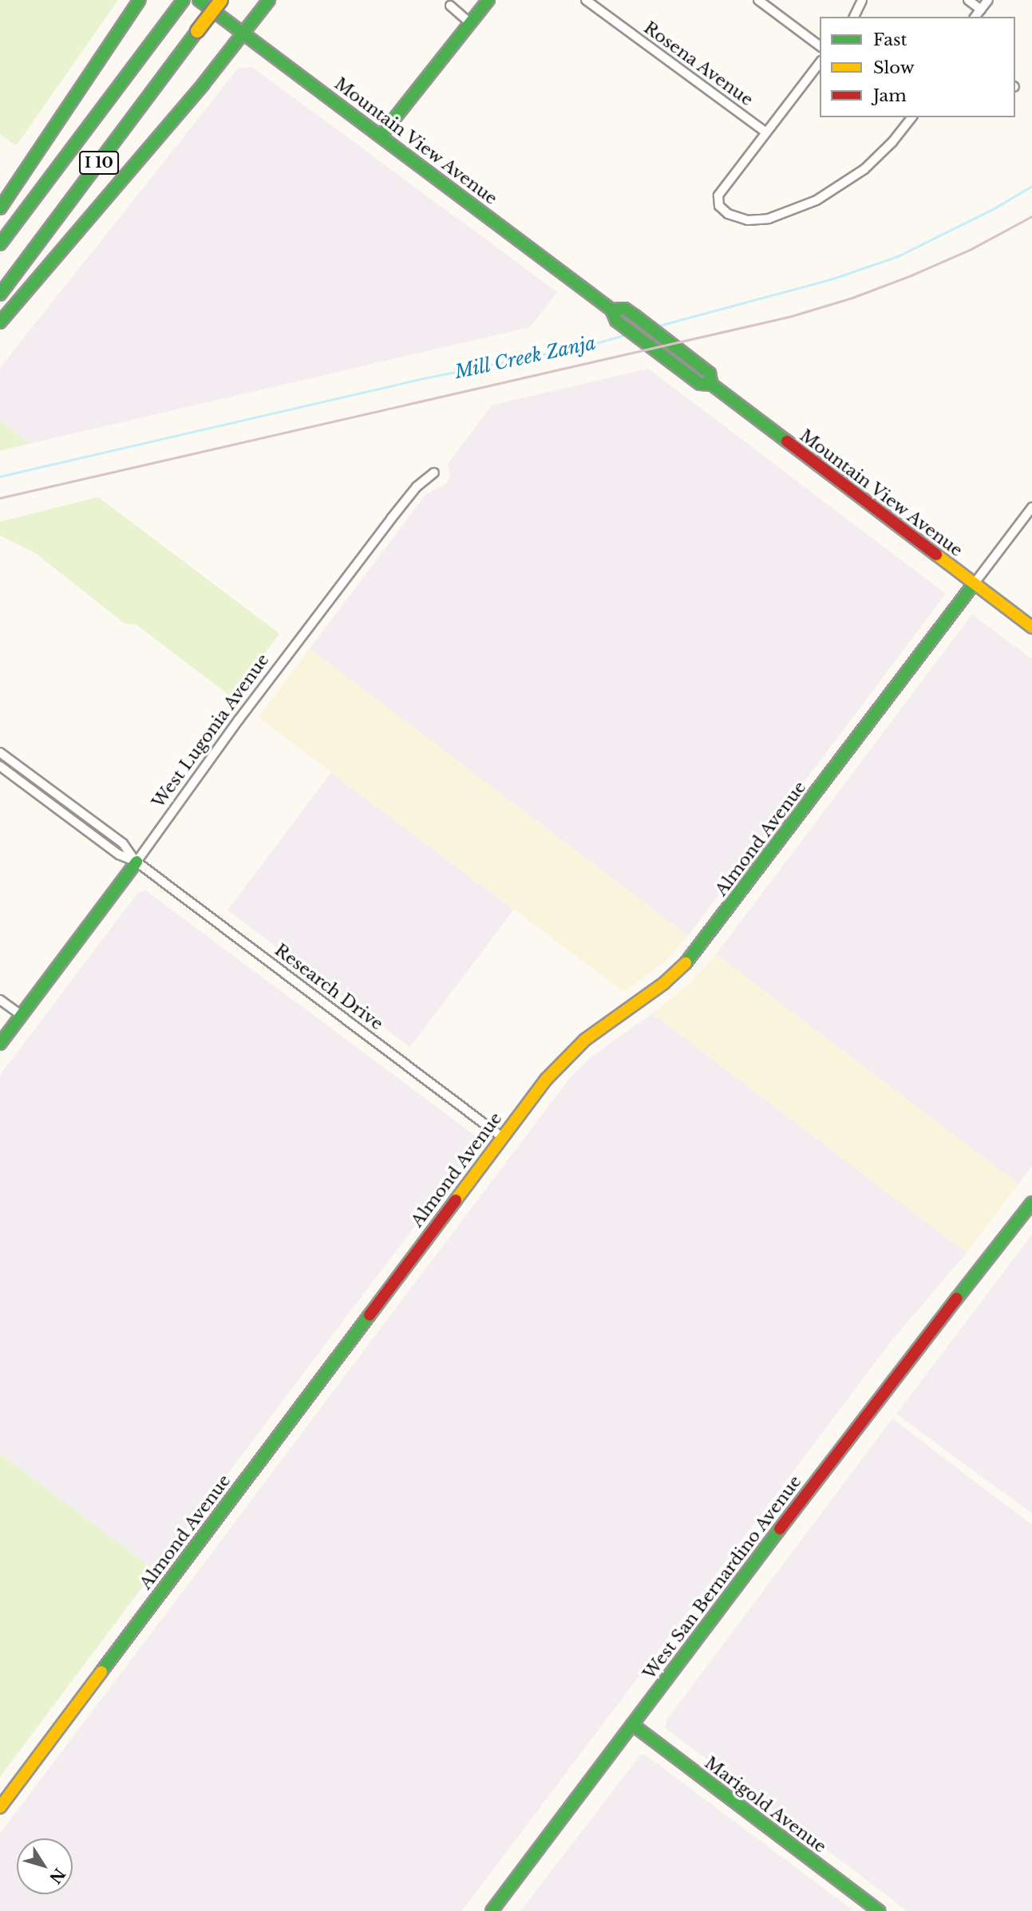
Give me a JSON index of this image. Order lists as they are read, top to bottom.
{
  "streets": {
    "main road": [
      "Mountain View Avenue",
      "I 10",
      "West Lugonia Avenue",
      "Almond Avenue",
      "West San Bernardino Avenue",
      "Marigold Avenue"
    ],
    "street": ["Rosena Avenue", "Research Drive"]
  },
  "crossings": [
    ["Mountain View Avenue", "Almond Avenue"],
    ["West Lugonia Avenue", "Research Drive"],
    ["Almond Avenue", "Research Drive"],
    ["West San Bernardino Avenue", "Marigold Avenue"]
  ],
  "water": ["Mill Creek Zanja"],
  "legend": ["Fast", "Slow", "Jam"],
  "north": "bottom right"
}
